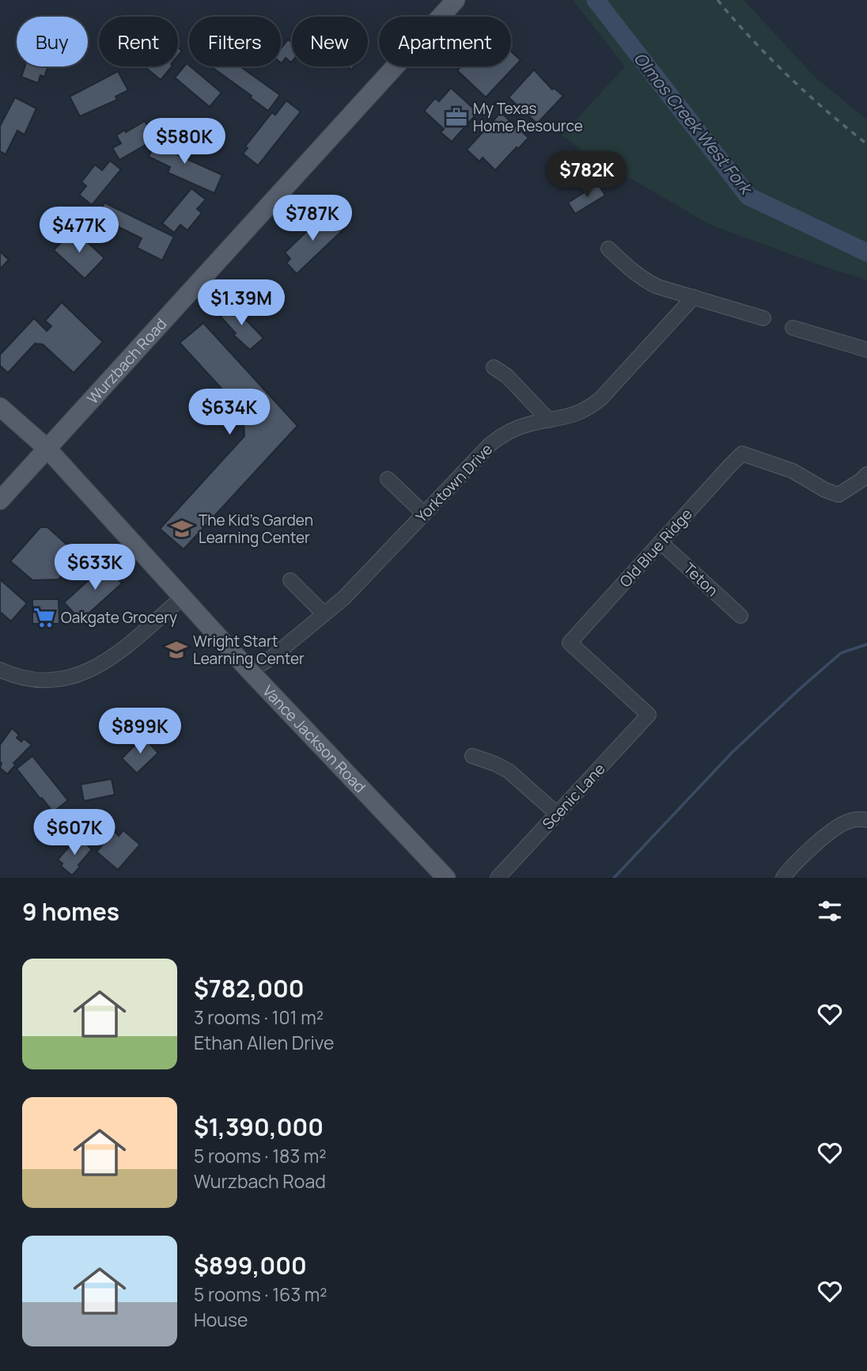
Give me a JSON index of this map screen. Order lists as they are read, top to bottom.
{
  "streets": {
    "main road": ["Wurzbach Road", "Vance Jackson Road"],
    "street": [
      "Yorktown Drive",
      "Old Blue Ridge",
      "Teton",
      "Scenic Lane"
    ]
  },
  "crossings": [
    ["Wurzbach Road", "Vance Jackson Road"],
    ["Yorktown Drive", "Vance Jackson Road"],
    ["Old Blue Ridge", "Teton"],
    ["Old Blue Ridge", "Scenic Lane"]
  ],
  "water": ["Olmos Creek West Fork"],
  "places": {
    "office": ["My Texas Home Resource"],
    "school or university": ["The Kid's Garden Learning Center", "Wright Start Learning Center"],
    "supermarket": ["Oakgate Grocery"]
  },
  "page": {
    "chip": [
      "Buy",
      "Rent",
      "Filters",
      "New",
      "Apartment"
    ],
    "price": [
      "$580K",
      "$782K",
      "$787K",
      "$477K",
      "$1.39M",
      "$634K",
      "$633K",
      "$899K",
      "$607K"
    ],
    "heading": "9 homes",
    "list": [
      {
        "name": "$782,000",
        "note": "3 rooms · 101 m² · Ethan Allen Drive"
      },
      {
        "name": "$1,390,000",
        "note": "5 rooms · 183 m² · Wurzbach Road"
      },
      {
        "name": "$899,000",
        "note": "5 rooms · 163 m² · House"
      }
    ]
  }
}
